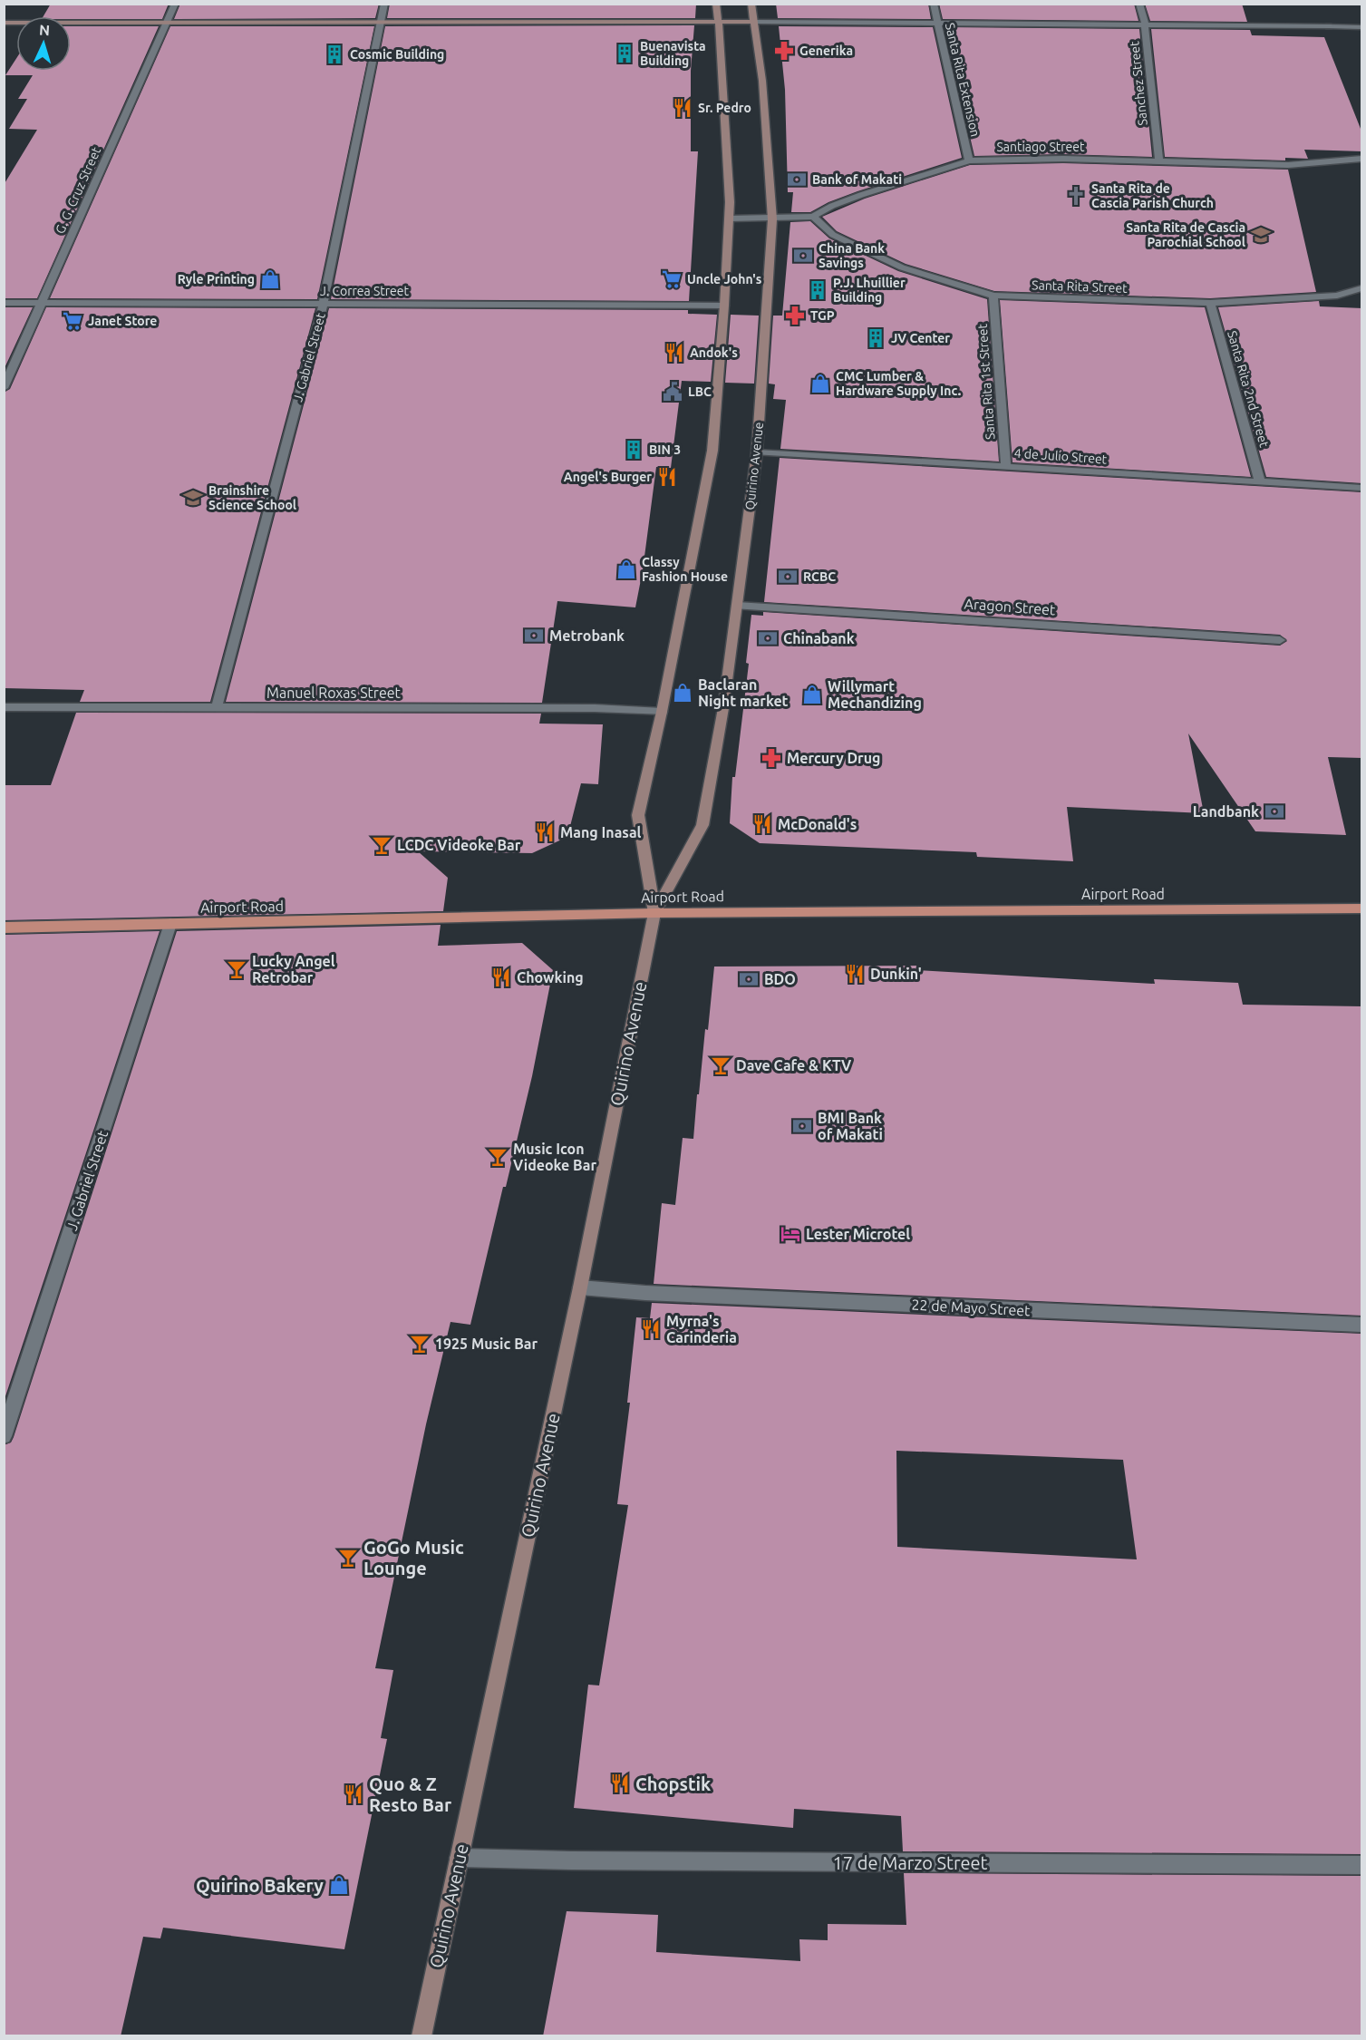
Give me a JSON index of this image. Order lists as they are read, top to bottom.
{
  "streets": {
    "main road": ["Quirino Avenue", "Airport Road"],
    "street": [
      "Santa Rita Extension",
      "Sanchez Street",
      "Santiago Street",
      "G. G. Cruz Street",
      "Santa Rita Street",
      "J. Correa Street",
      "J. Gabriel Street",
      "Santa Rita 1st Street",
      "Santa Rita 2nd Street",
      "4 de Julio Street",
      "Aragon Street",
      "Manuel Roxas Street",
      "22 de Mayo Street",
      "17 de Marzo Street"
    ]
  },
  "crossings": [
    ["Santa Rita Extension", "Santiago Street"],
    ["Sanchez Street", "Santiago Street"],
    ["Santiago Street", "Santa Rita Street"],
    ["Santiago Street", "Quirino Avenue"],
    ["G. G. Cruz Street", "J. Correa Street"],
    ["Santa Rita Street", "Santa Rita 1st Street"],
    ["Santa Rita Street", "Santa Rita 2nd Street"],
    ["J. Correa Street", "J. Gabriel Street"],
    ["J. Correa Street", "Quirino Avenue"],
    ["J. Gabriel Street", "Manuel Roxas Street"],
    ["J. Gabriel Street", "Airport Road"],
    ["Santa Rita 1st Street", "4 de Julio Street"],
    ["Santa Rita 2nd Street", "4 de Julio Street"],
    ["4 de Julio Street", "Quirino Avenue"],
    ["Quirino Avenue", "Aragon Street"],
    ["Quirino Avenue", "Manuel Roxas Street"],
    ["Quirino Avenue", "Airport Road"],
    ["Quirino Avenue", "22 de Mayo Street"],
    ["Quirino Avenue", "17 de Marzo Street"]
  ],
  "places": {
    "pharmacy": ["Generika", "TGP", "Mercury Drug"],
    "building": [
      "Buenavista Building",
      "Cosmic Building",
      "P.J. Lhuillier Building",
      "JV Center",
      "BIN 3"
    ],
    "restaurant": [
      "Sr. Pedro",
      "Andok's",
      "Angel's Burger",
      "McDonald's",
      "Mang Inasal",
      "Dunkin'",
      "Chowking",
      "Myrna's Carinderia",
      "Chopstik",
      "Quo & Z Resto Bar"
    ],
    "bank": [
      "Bank of Makati",
      "China Bank Savings",
      "RCBC",
      "Metrobank",
      "Chinabank",
      "Landbank",
      "BDO",
      "BMI Bank of Makati"
    ],
    "church": ["Santa Rita de Cascia Parish Church"],
    "school or university": ["Santa Rita de Cascia Parochial School", "Brainshire Science School"],
    "shop": [
      "Ryle Printing",
      "CMC Lumber & Hardware Supply Inc.",
      "Classy Fashion House",
      "Baclaran Night market",
      "Willymart Mechandizing",
      "Quirino Bakery"
    ],
    "supermarket": ["Uncle John's", "Janet Store"],
    "public building": ["LBC"],
    "bar": [
      "LCDC Videoke Bar",
      "Lucky Angel Retrobar",
      "Dave Cafe & KTV",
      "Music Icon Videoke Bar",
      "1925 Music Bar",
      "GoGo Music Lounge"
    ],
    "hotel": ["Lester Microtel"]
  },
  "north": "top"
}
